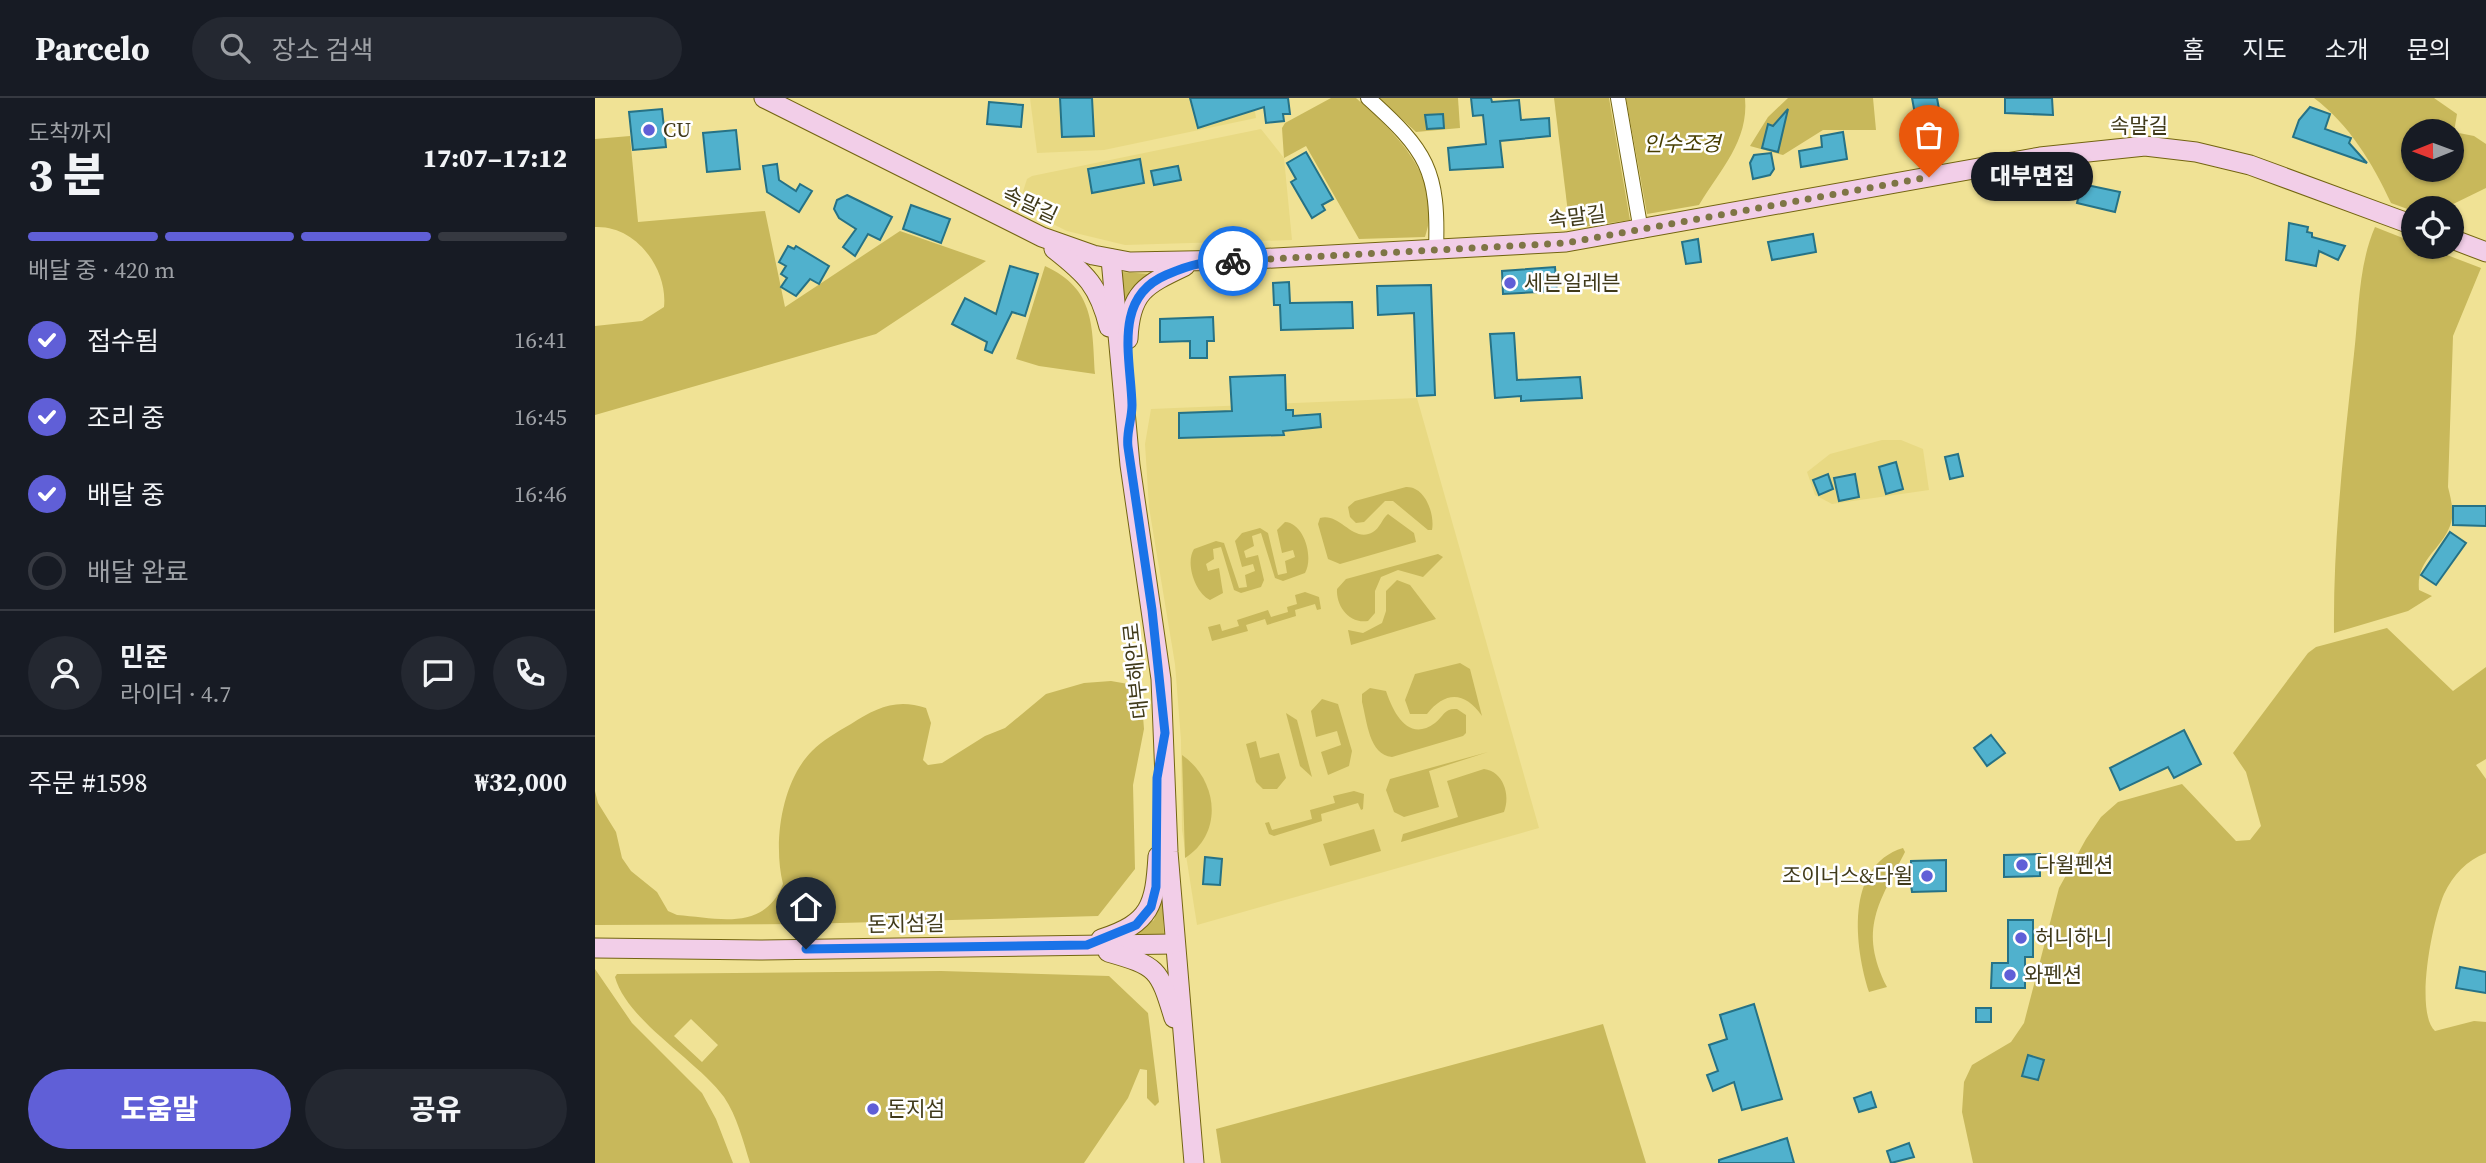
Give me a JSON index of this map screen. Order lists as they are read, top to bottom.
{
  "streets": {
    "street": ["속말길", "대부해안로", "돈지섬길"]
  },
  "crossings": [
    ["속말길", "대부해안로"],
    ["대부해안로", "돈지섬길"]
  ],
  "parks": ["인수조경"],
  "places": [
    "CU",
    "대부면집",
    "세븐일레븐",
    "다윌펜션",
    "조이너스&다윌",
    "허니하니",
    "와펜션",
    "돈지섬"
  ],
  "north": "left",
  "page": {
    "header": "Parcelo",
    "search": "장소 검색",
    "nav": [
      "홈",
      "지도",
      "소개",
      "문의"
    ],
    "heading": ["3 분", "도착까지", "17:07–17:12"],
    "panel": [
      "민준",
      "라이더 · 4.7",
      "주문 #1598",
      "₩32,000"
    ],
    "bubble": "대부면집",
    "bar": "배달 중 · 420 m",
    "list": [
      ["접수됨", "16:41"],
      ["조리 중", "16:45"],
      ["배달 중", "16:46"],
      "배달 완료"
    ],
    "buttons": ["도움말", "공유"]
  }
}
